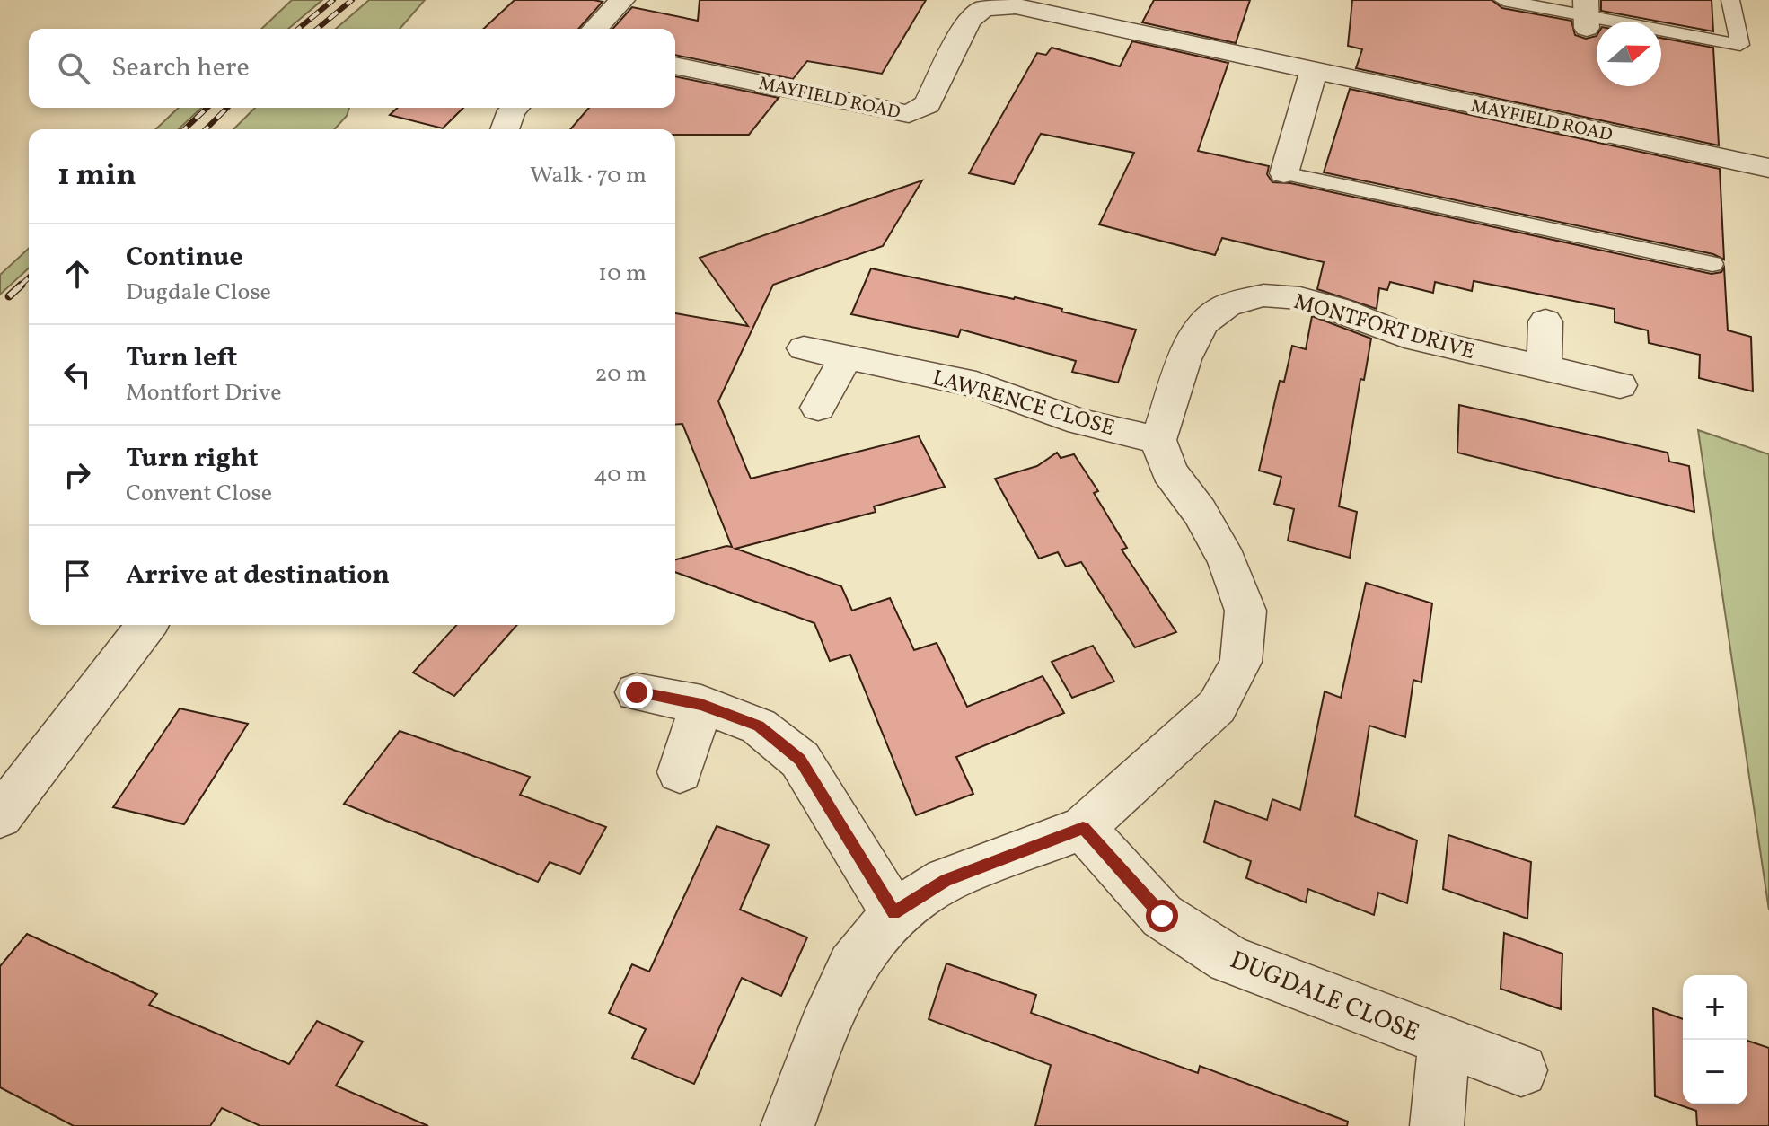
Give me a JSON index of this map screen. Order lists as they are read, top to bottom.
{
  "streets": {
    "street": [
      "MAYFIELD ROAD",
      "MONTFORT DRIVE",
      "LAWRENCE CLOSE",
      "DUGDALE CLOSE"
    ]
  },
  "crossings": [
    ["MONTFORT DRIVE", "LAWRENCE CLOSE"]
  ],
  "north": "right",
  "page": {
    "search": "Search here",
    "heading": ["1 min", "Walk · 70 m"],
    "list": [
      ["Continue", "Dugdale Close", "10 m"],
      ["Turn left", "Montfort Drive", "20 m"],
      ["Turn right", "Convent Close", "40 m"],
      "Arrive at destination"
    ],
    "map_buttons": ["+", "−"]
  }
}
